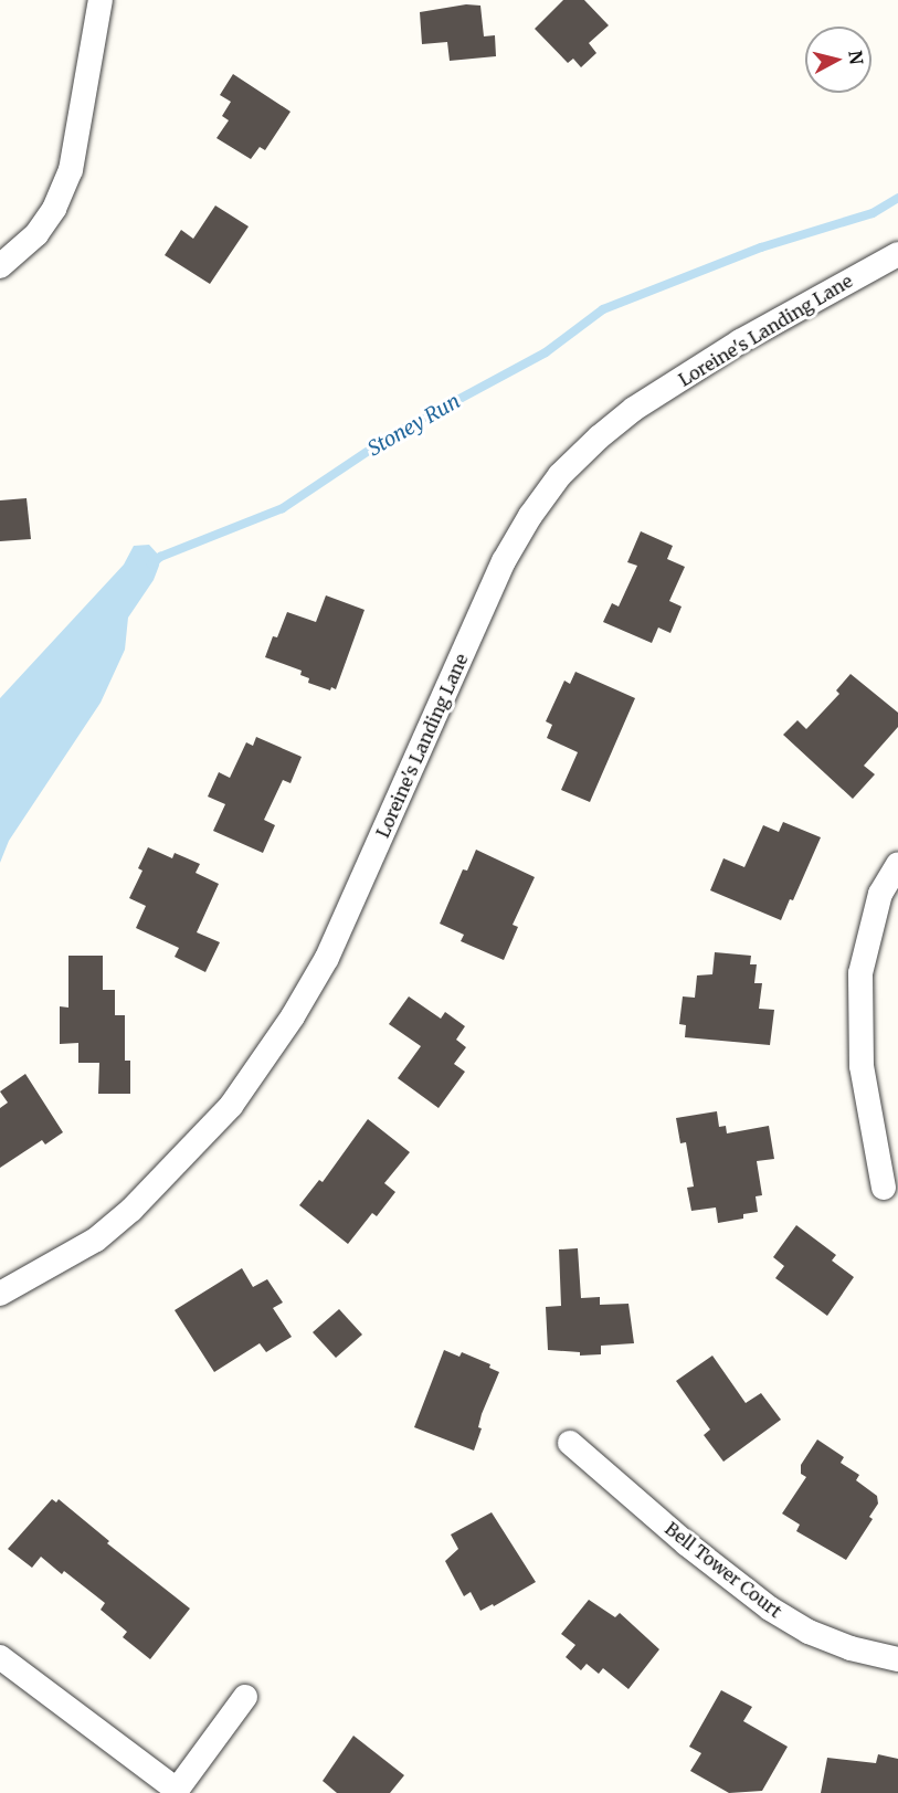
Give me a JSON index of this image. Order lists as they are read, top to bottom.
{
  "streets": {
    "street": ["Loreine's Landing Lane", "Bell Tower Court"]
  },
  "water": ["Stoney Run"],
  "north": "right"
}
